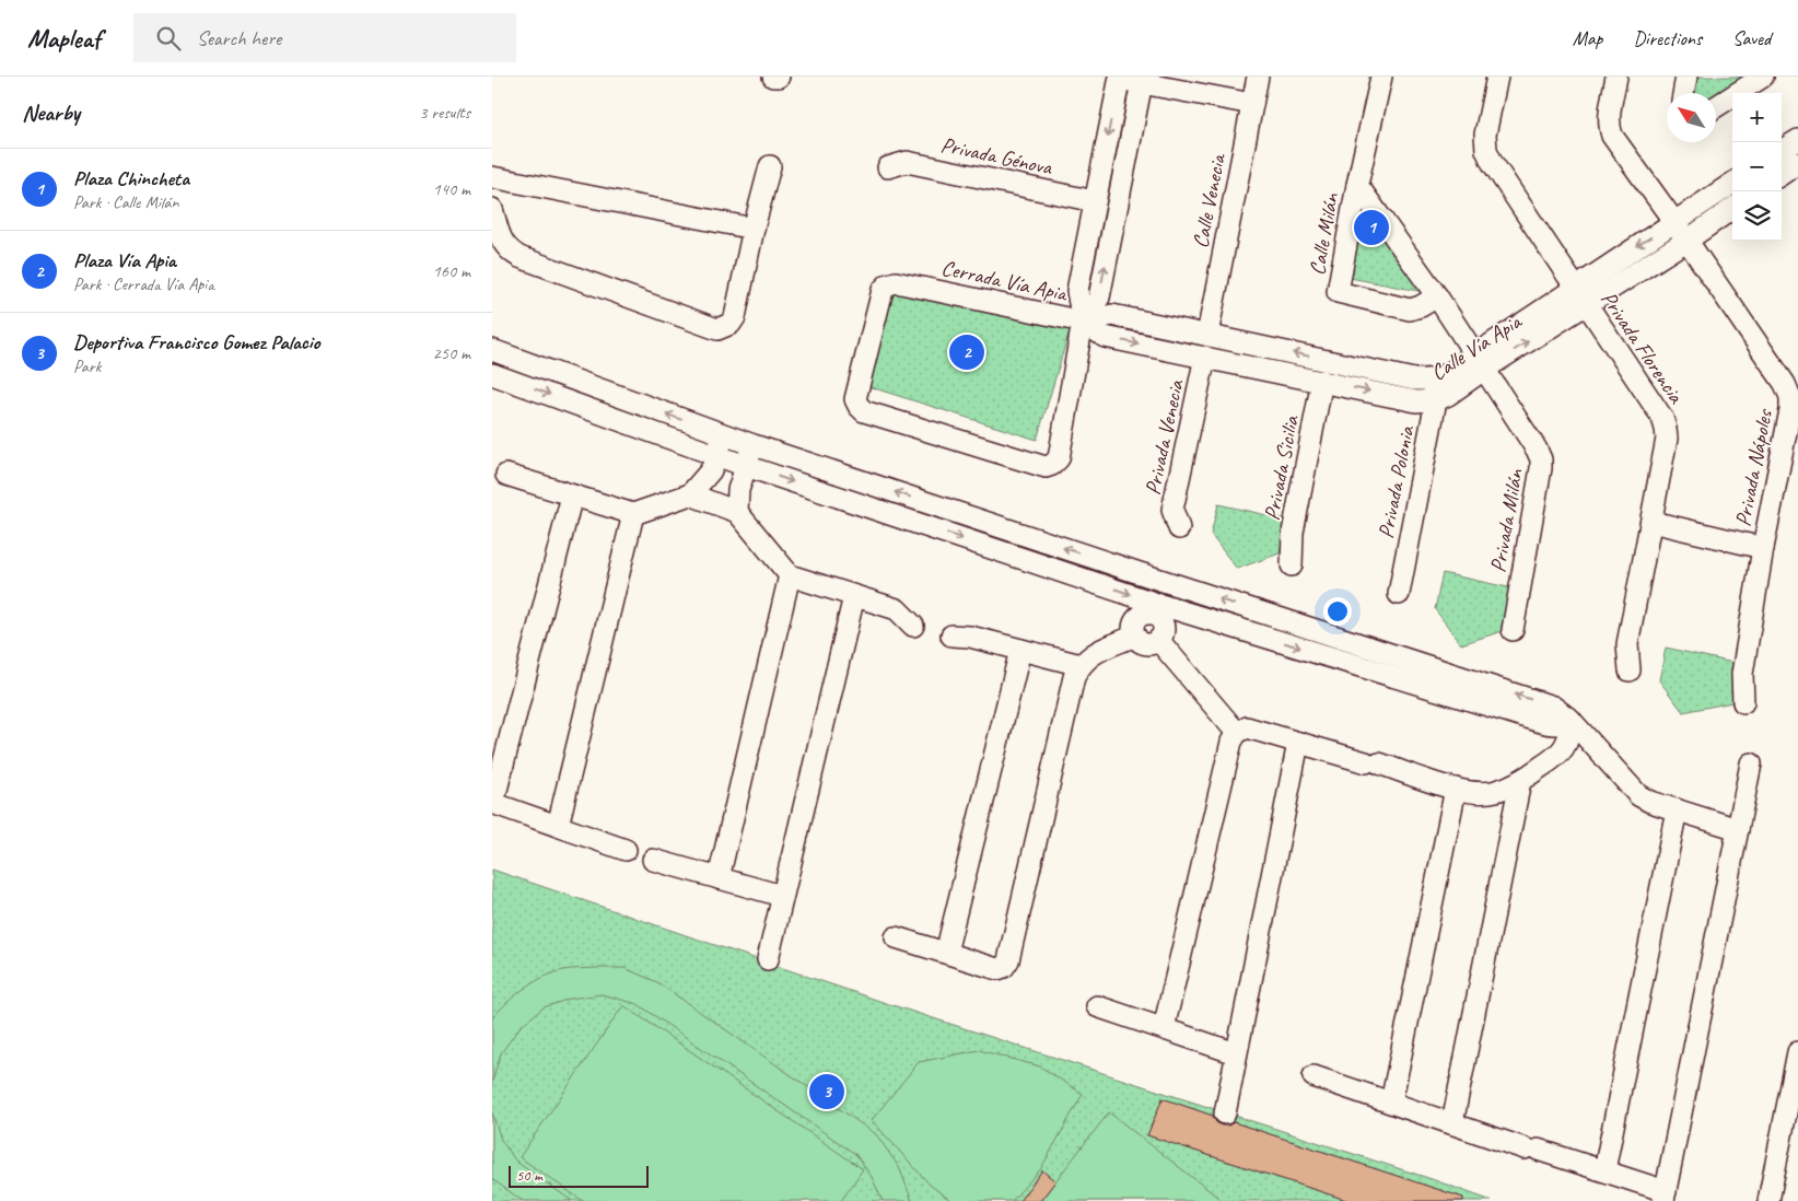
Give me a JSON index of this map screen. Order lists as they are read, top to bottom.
{
  "streets": {
    "street": [
      "Privada Génova",
      "Calle Venecia",
      "Calle Milán",
      "Cerrada Vía Apia",
      "Calle Vía Apia",
      "Privada Florencia",
      "Privada Venecia",
      "Privada Sicilia",
      "Privada Nápoles",
      "Privada Polonia",
      "Privada Milán"
    ]
  },
  "crossings": [
    ["Calle Venecia", "Calle Vía Apia"],
    ["Calle Milán", "Calle Vía Apia"],
    ["Calle Milán", "Privada Milán"],
    ["Cerrada Vía Apia", "Calle Vía Apia"],
    ["Calle Vía Apia", "Privada Florencia"],
    ["Calle Vía Apia", "Privada Venecia"],
    ["Calle Vía Apia", "Privada Sicilia"],
    ["Calle Vía Apia", "Privada Nápoles"],
    ["Calle Vía Apia", "Privada Polonia"],
    ["Calle Vía Apia", "Privada Milán"]
  ],
  "scale_bar": "50 m",
  "north": "top left",
  "page": {
    "header": "Mapleaf",
    "search": "Search here",
    "nav": ["Map", "Directions", "Saved"],
    "heading": ["Nearby", "3 results"],
    "map_buttons": ["+", "−"],
    "list": [
      {
        "mark": "1",
        "name": "Plaza Chincheta",
        "note": "Park · Calle Milán",
        "value": "140 m"
      },
      {
        "mark": "2",
        "name": "Plaza Vía Apia",
        "note": "Park · Cerrada Vía Apia",
        "value": "160 m"
      },
      {
        "mark": "3",
        "name": "Deportiva Francisco Gomez Palacio",
        "note": "Park",
        "value": "250 m"
      }
    ],
    "pins": ["1", "2", "3"],
    "scale": "50 m"
  }
}
